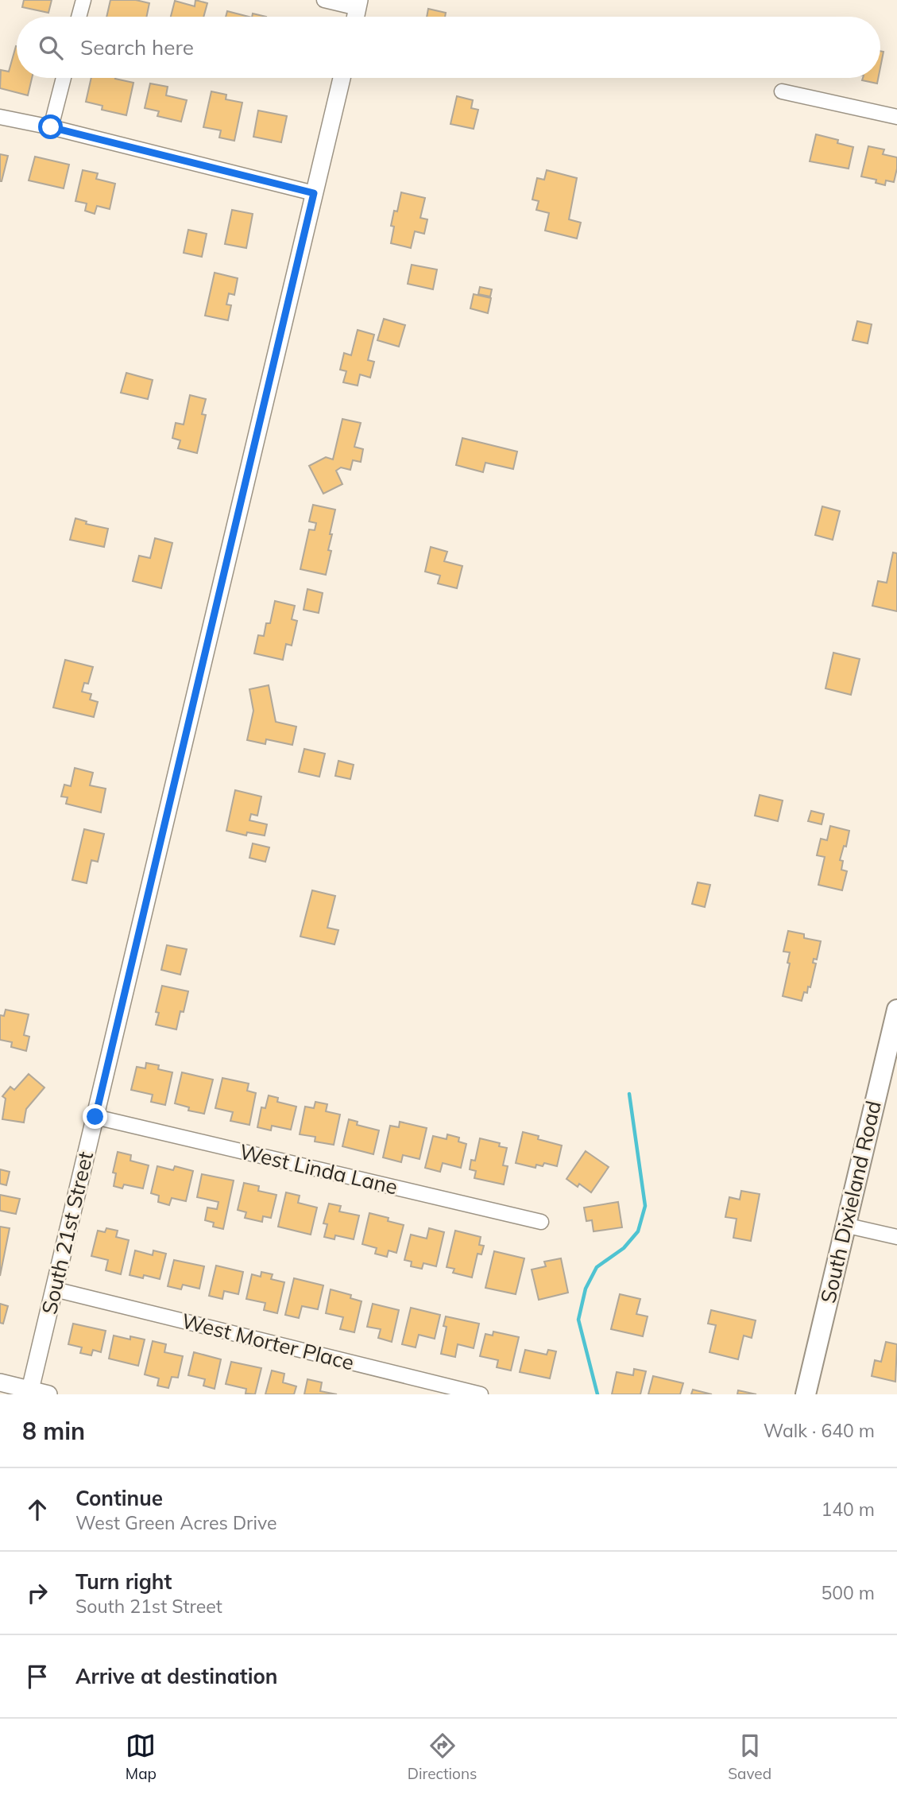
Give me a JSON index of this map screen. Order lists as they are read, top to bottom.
{
  "streets": {
    "main road": ["South Dixieland Road"],
    "street": ["West Linda Lane", "South 21st Street", "West Morter Place"]
  },
  "crossings": [
    ["West Linda Lane", "South 21st Street"],
    ["South 21st Street", "West Morter Place"]
  ],
  "page": {
    "search": "Search here",
    "heading": ["8 min", "Walk · 640 m"],
    "list": [
      ["Continue", "West Green Acres Drive", "140 m"],
      ["Turn right", "South 21st Street", "500 m"],
      "Arrive at destination"
    ],
    "nav": ["Map", "Directions", "Saved"]
  }
}
